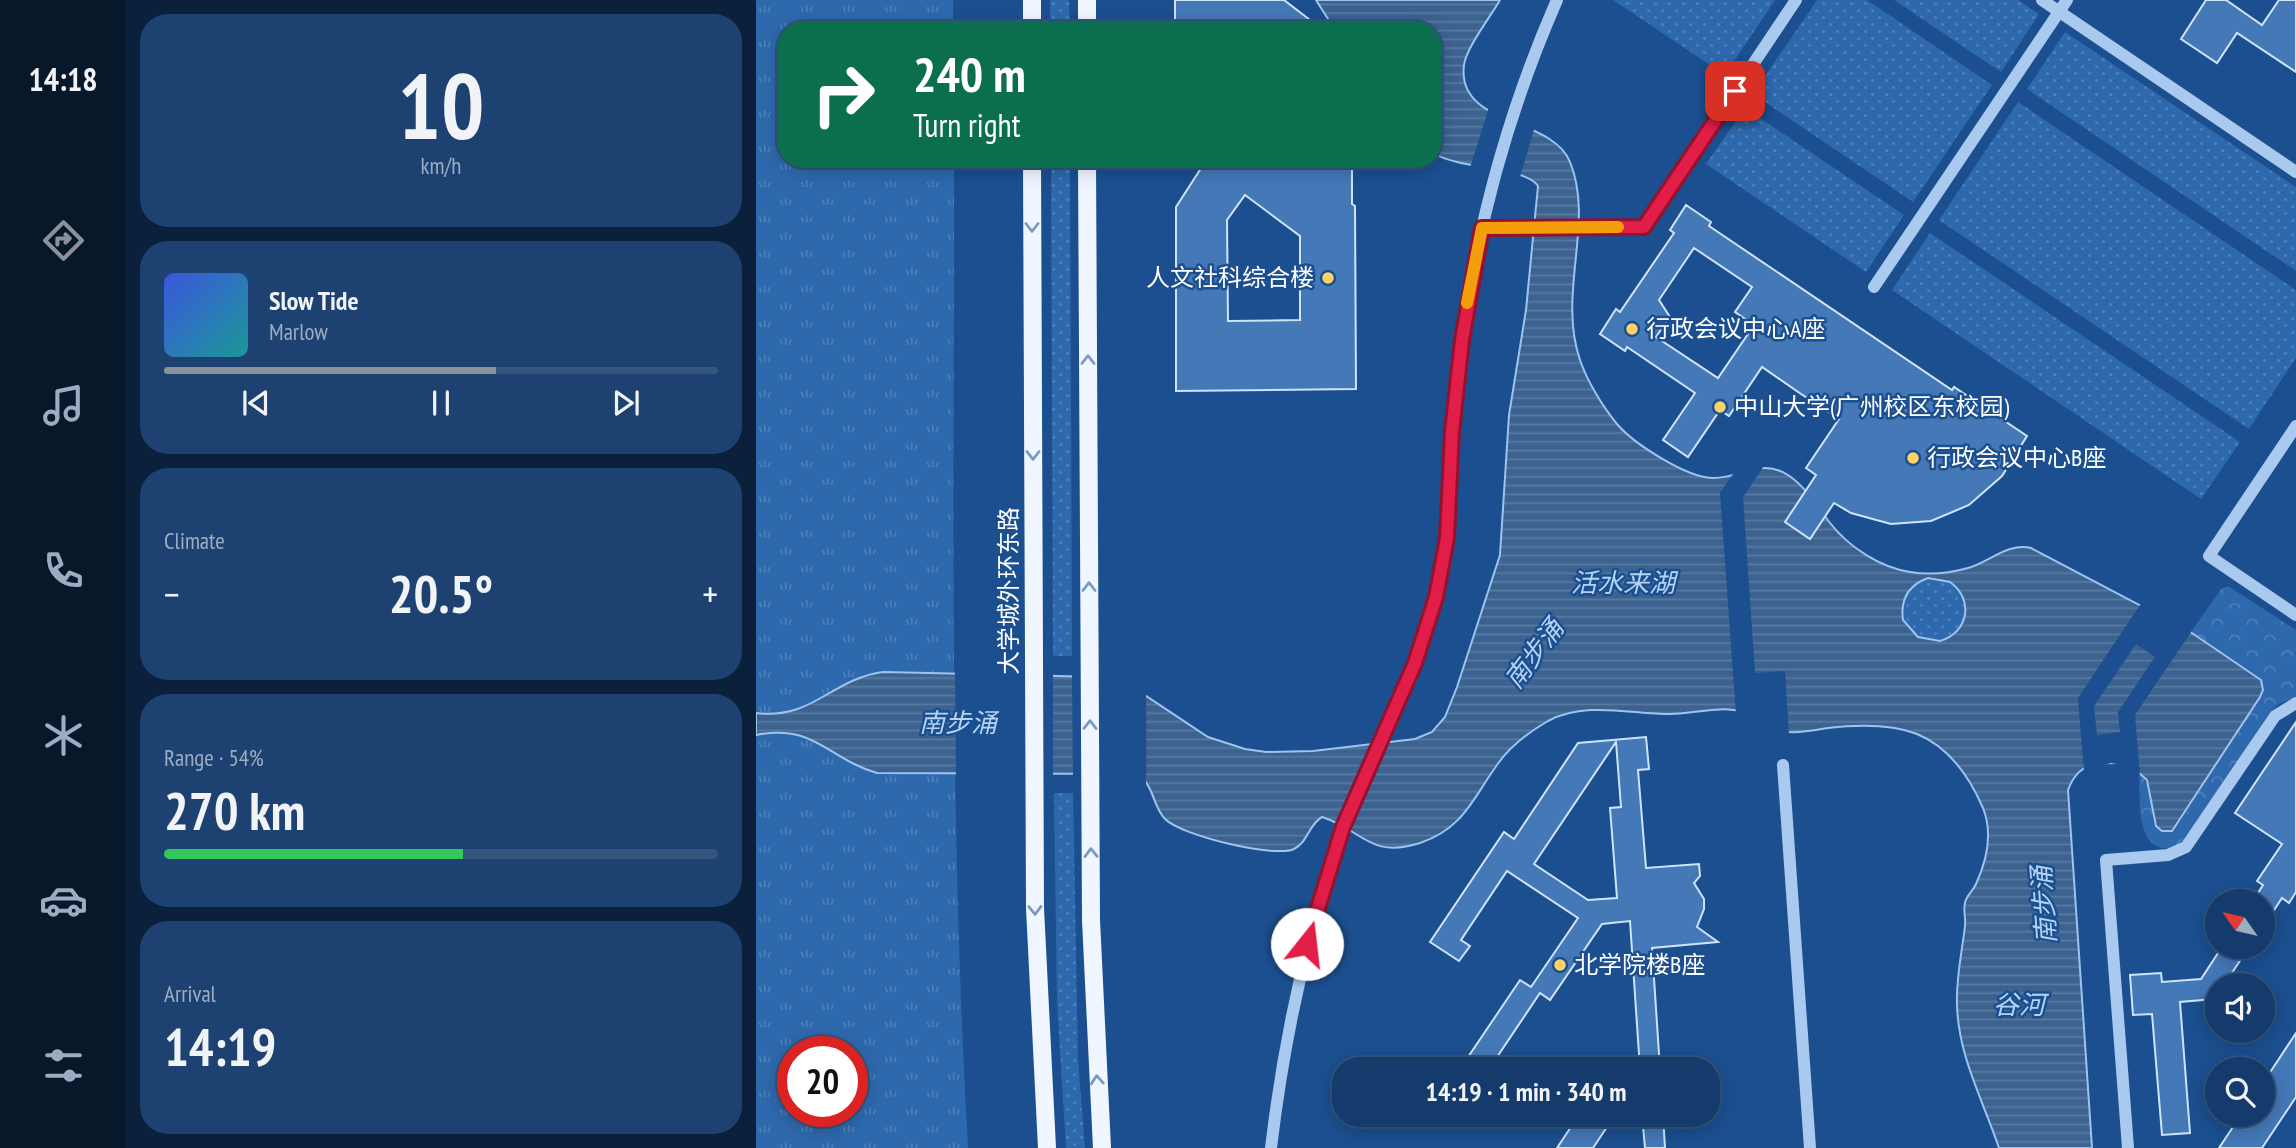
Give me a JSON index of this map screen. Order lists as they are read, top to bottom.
{
  "streets": {
    "main road": ["大学城外环东路"]
  },
  "water": ["活水来湖", "南步涌", "谷河"],
  "places": [
    "人文社科综合楼",
    "行政会议中心A座",
    "中山大学(广州校区东校园)",
    "行政会议中心B座",
    "北学院楼B座"
  ],
  "north": "top left",
  "page": {
    "tabs": "14:18",
    "tile": [
      ["10", "km/h"],
      "Climate",
      ["Range · 54%", "270 km"],
      ["Arrival", "14:19"]
    ],
    "turn": ["240 m", "Turn right"],
    "song": ["Slow Tide", "Marlow"],
    "heat": ["−", "20.5°", "+"],
    "limit": "20",
    "trip": "14:19 · 1 min · 340 m"
  }
}
